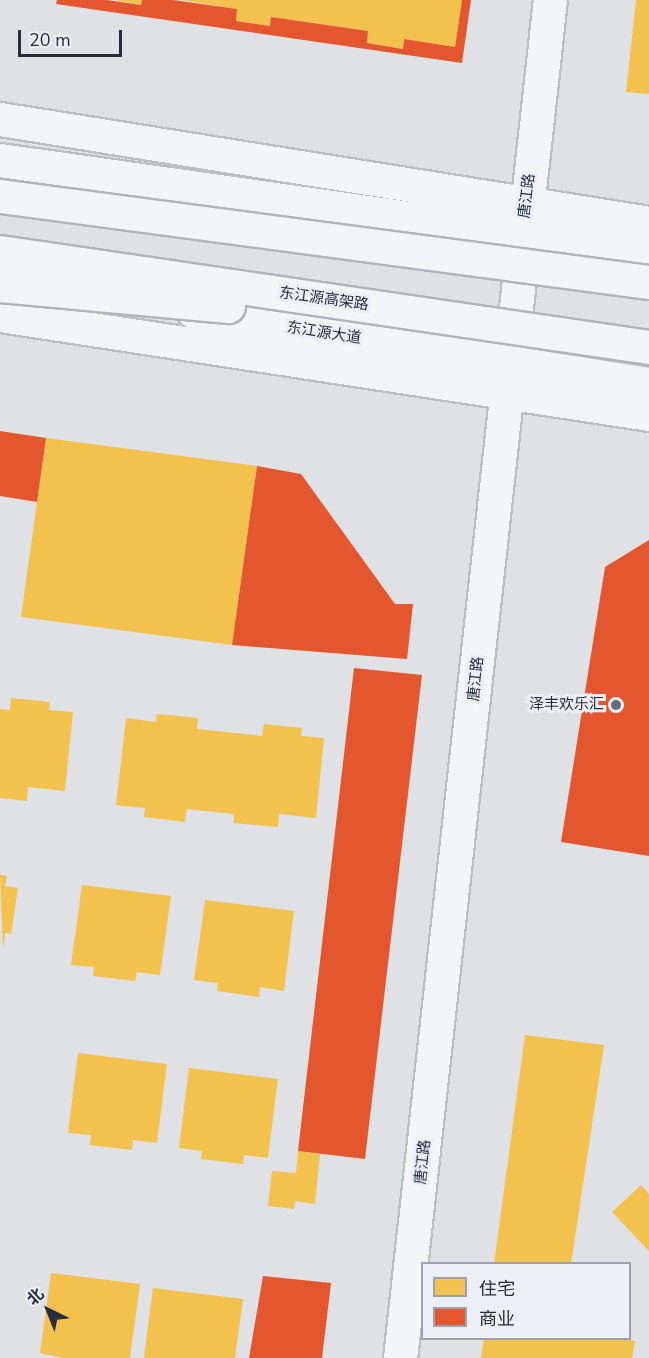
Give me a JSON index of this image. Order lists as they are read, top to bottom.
{
  "streets": {
    "main road": ["唐江路", "东江源高架路", "东江源大道"]
  },
  "crossings": [
    ["唐江路", "东江源大道"]
  ],
  "places": ["泽丰欢乐汇"],
  "legend": ["住宅", "商业"],
  "scale_bar": "20 m",
  "north": "top left"
}
